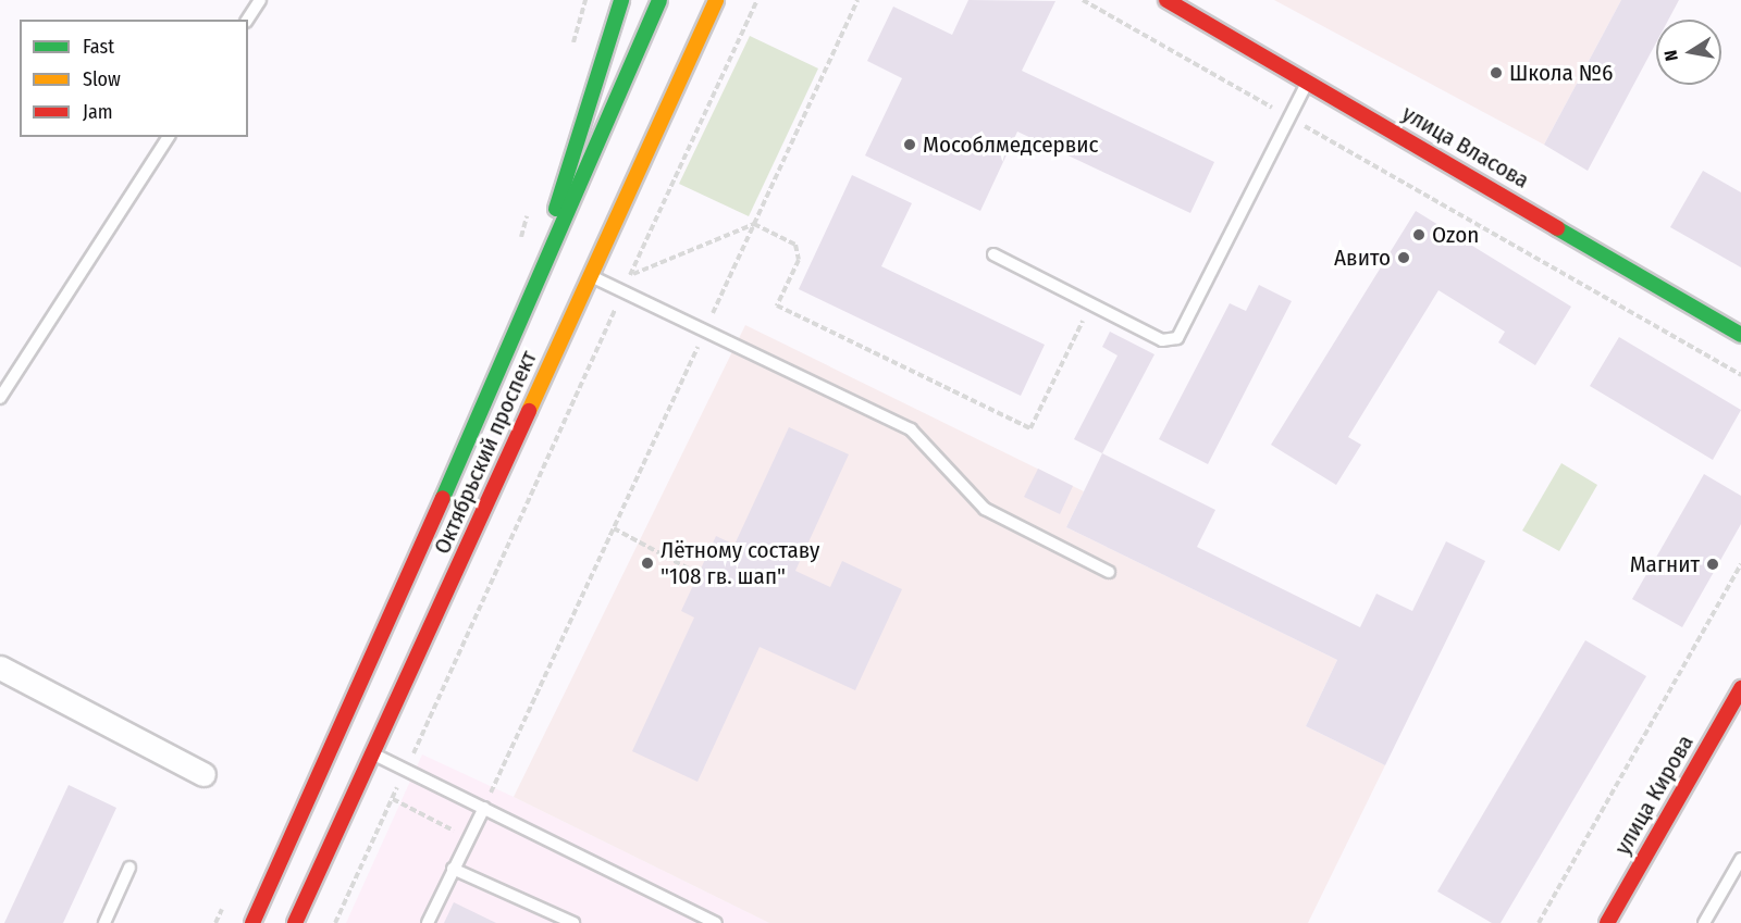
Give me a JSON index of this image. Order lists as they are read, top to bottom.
{
  "streets": {
    "main road": ["улица Власова", "Октябрьский проспект", "улица Кирова"]
  },
  "places": [
    "Школа №6",
    "Мособлмедсервис",
    "Ozon",
    "Авито",
    "Лётному составу \"108 гв. шап\"",
    "Магнит"
  ],
  "legend": ["Fast", "Slow", "Jam"],
  "north": "left"
}
